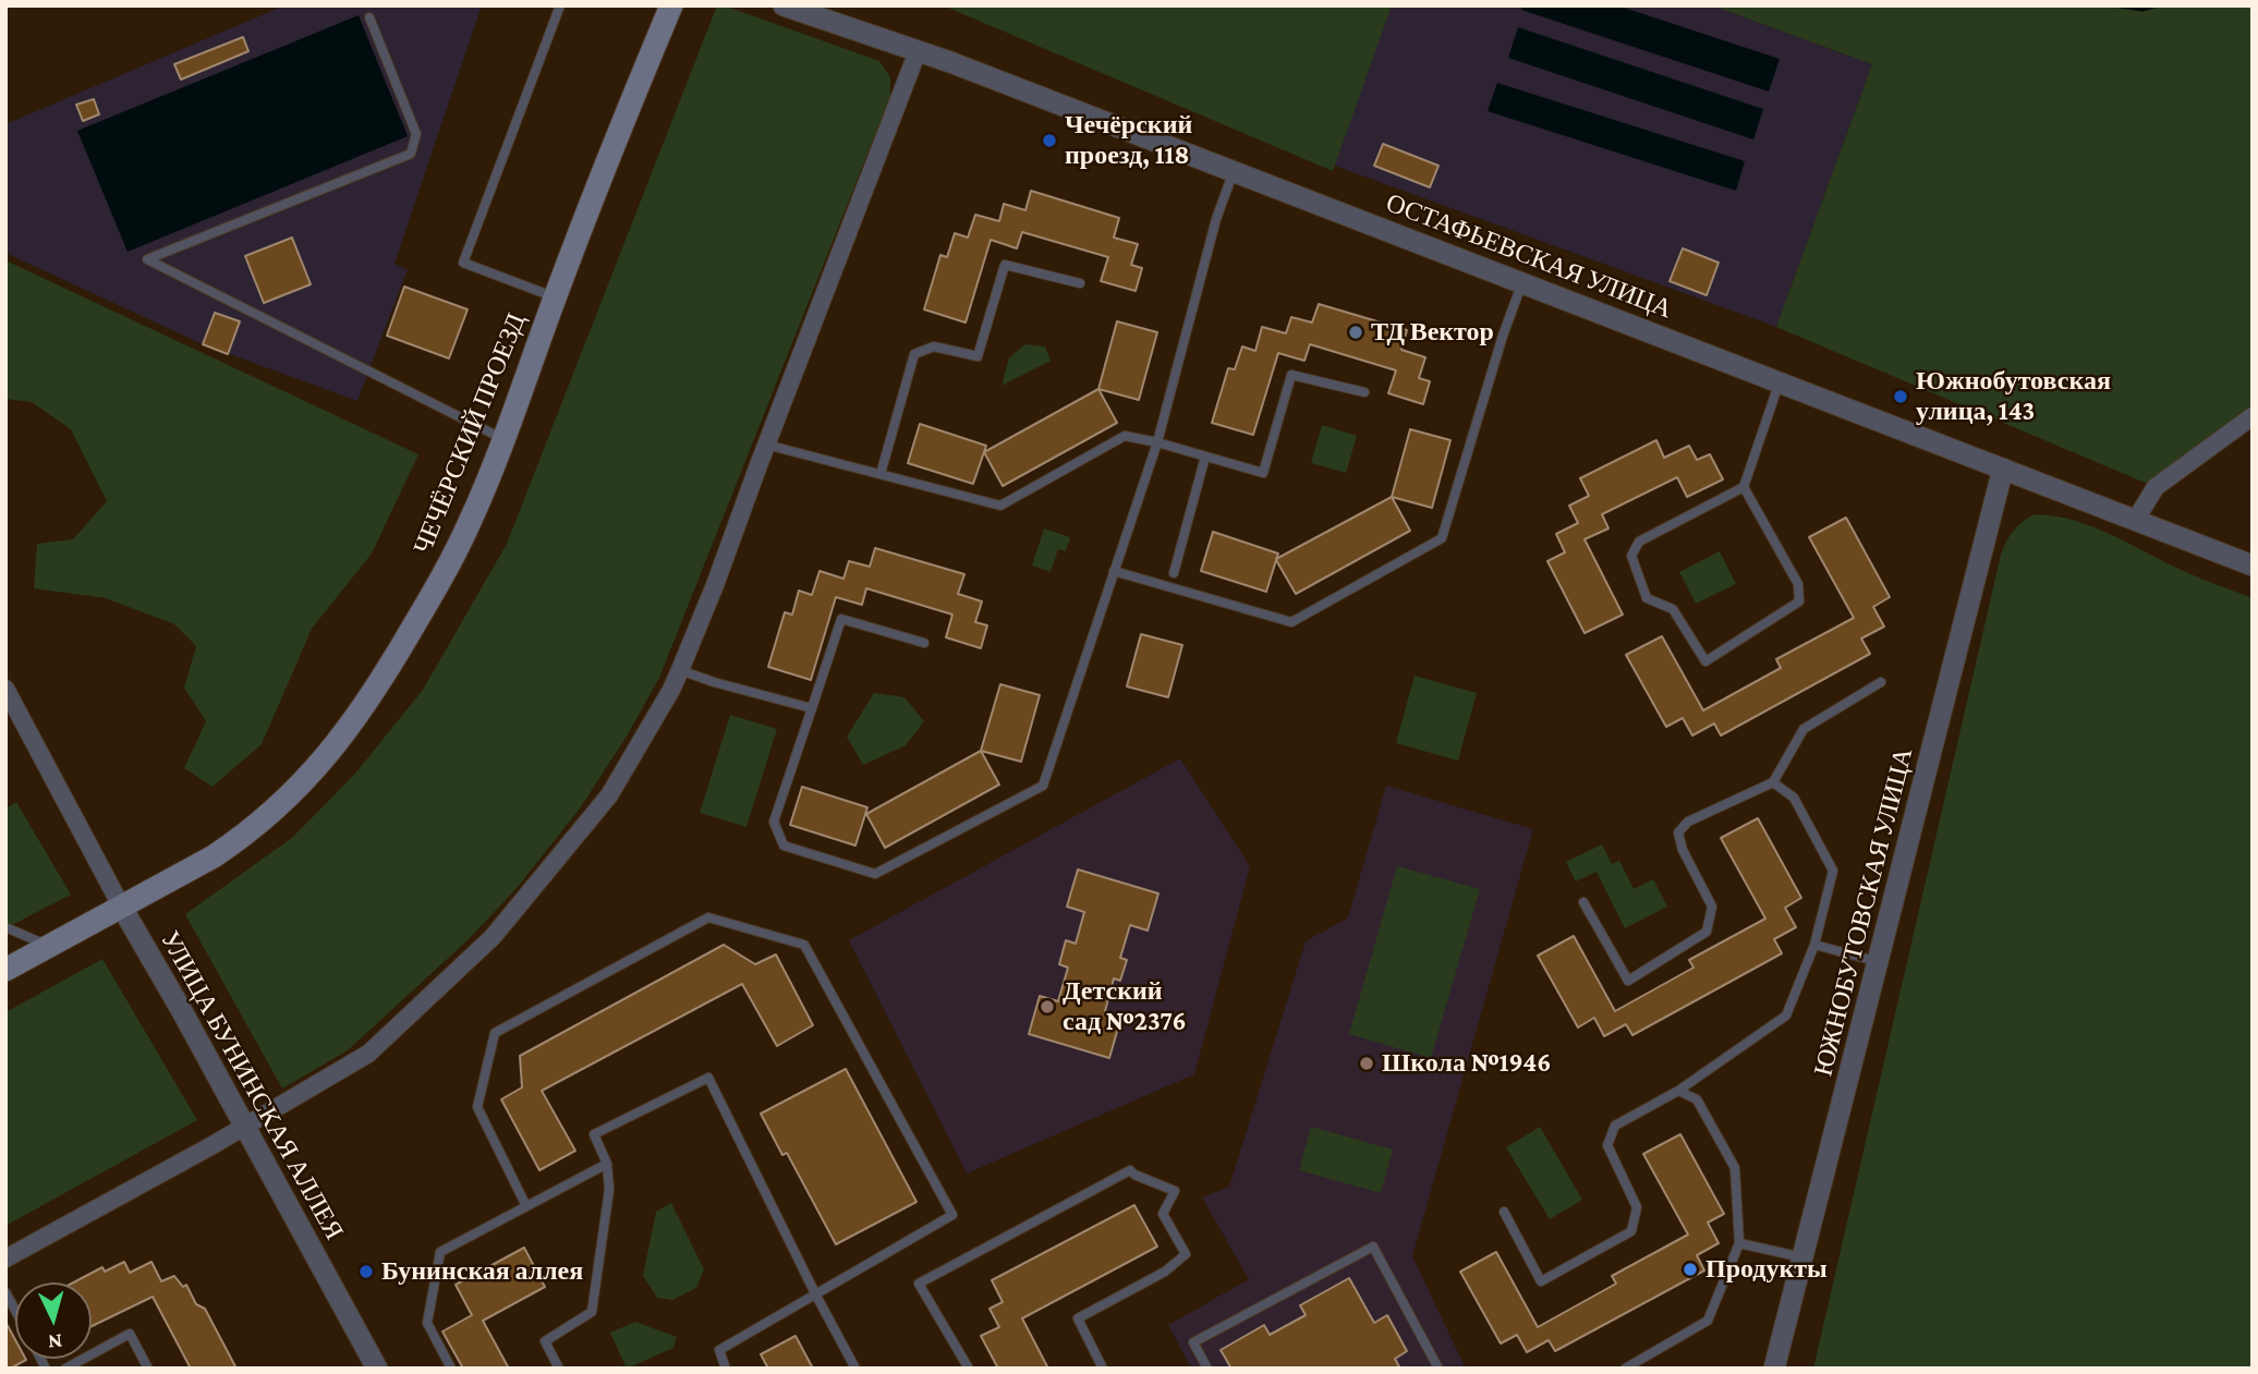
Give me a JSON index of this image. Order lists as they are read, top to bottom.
{
  "streets": {
    "main road": ["ЧЕЧЁРСКИЙ ПРОЕЗД"],
    "street": ["ОСТАФЬЕВСКАЯ УЛИЦА", "ЮЖНОБУТОВСКАЯ УЛИЦА", "УЛИЦА БУНИНСКАЯ АЛЛЕЯ"]
  },
  "crossings": [
    ["ОСТАФЬЕВСКАЯ УЛИЦА", "ЮЖНОБУТОВСКАЯ УЛИЦА"],
    ["ЧЕЧЁРСКИЙ ПРОЕЗД", "УЛИЦА БУНИНСКАЯ АЛЛЕЯ"]
  ],
  "places": [
    "Чечёрский проезд, 118",
    "ТД Вектор",
    "Южнобутовская улица, 143",
    "Детский сад №2376",
    "Школа №1946",
    "Продукты",
    "Бунинская аллея"
  ],
  "north": "bottom"
}
